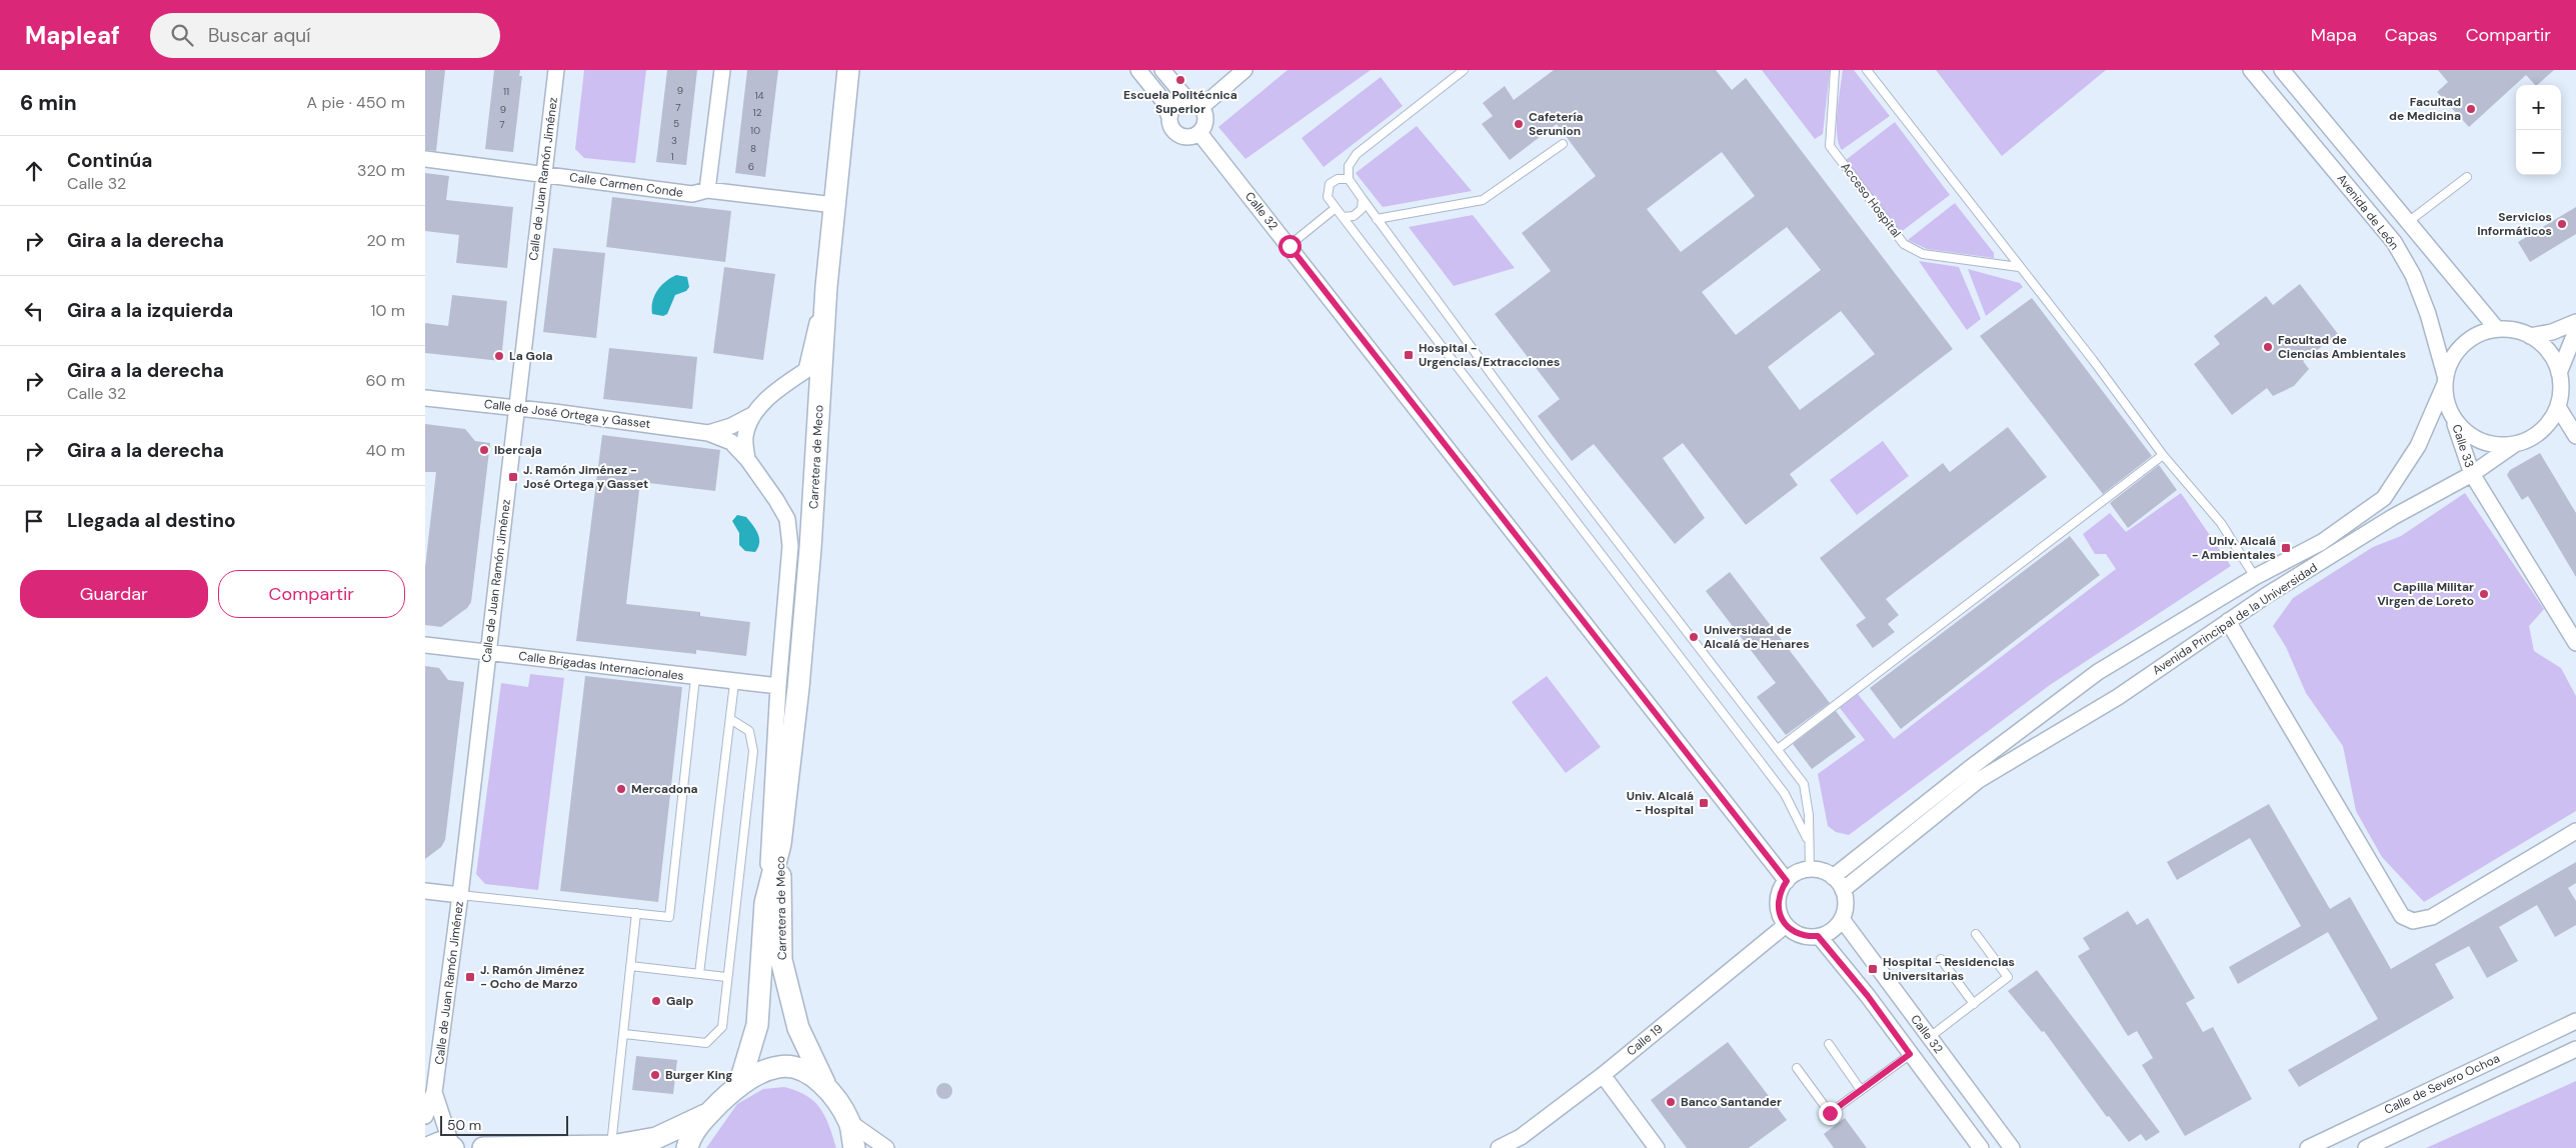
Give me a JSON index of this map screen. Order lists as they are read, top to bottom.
{
  "streets": {
    "street": [
      "Calle de Juan Ramón Jiménez",
      "Calle Carmen Conde",
      "Calle 32",
      "Avenida de León",
      "Calle de José Ortega y Gasset",
      "Calle 33",
      "Carretera de Meco",
      "Avenida Principal de la Universidad",
      "Calle Brigadas Internacionales",
      "Calle 19",
      "Calle de Severo Ochoa"
    ],
    "lane": ["Acceso Hospital"]
  },
  "crossings": [
    ["Calle de Juan Ramón Jiménez", "Calle Carmen Conde"],
    ["Calle de Juan Ramón Jiménez", "Calle de José Ortega y Gasset"],
    ["Calle de Juan Ramón Jiménez", "Calle Brigadas Internacionales"],
    ["Calle Carmen Conde", "Carretera de Meco"],
    ["Calle 32", "Avenida Principal de la Universidad"],
    ["Calle 32", "Calle 19"],
    ["Avenida de León", "Calle 33"],
    ["Avenida de León", "Avenida Principal de la Universidad"],
    ["Calle 33", "Avenida Principal de la Universidad"],
    ["Avenida Principal de la Universidad", "Calle 19"]
  ],
  "places": {
    "other": [
      "Escuela Politécnica Superior",
      "Facultad de Medicina",
      "Cafetería Serunion",
      "Servicios Informáticos",
      "Facultad de Ciencias Ambientales",
      "La Gola",
      "Ibercaja",
      "Capilla Militar Virgen de Loreto",
      "Universidad de Alcalá de Henares",
      "Mercadona",
      "Galp",
      "Burger King",
      "Banco Santander"
    ],
    "transit": [
      "Hospital - Urgencias/Extracciones",
      "J. Ramón Jiménez - José Ortega y Gasset",
      "Univ. Alcalá - Ambientales",
      "Univ. Alcalá - Hospital",
      "Hospital - Residencias Universitarias",
      "J. Ramón Jiménez - Ocho de Marzo"
    ]
  },
  "house_numbers": [
    "9",
    "11",
    "14",
    "7",
    "9",
    "12",
    "5",
    "7",
    "10",
    "3",
    "8",
    "1",
    "6"
  ],
  "scale_bar": "50 m",
  "page": {
    "header": "Mapleaf",
    "search": "Buscar aquí",
    "nav": ["Mapa", "Capas", "Compartir"],
    "heading": ["6 min", "A pie · 450 m"],
    "map_buttons": ["+", "−"],
    "list": [
      ["Continúa", "Calle 32", "320 m"],
      ["Gira a la derecha", "20 m"],
      ["Gira a la izquierda", "10 m"],
      ["Gira a la derecha", "Calle 32", "60 m"],
      ["Gira a la derecha", "40 m"],
      "Llegada al destino"
    ],
    "buttons": ["Guardar", "Compartir"],
    "scale": "50 m"
  }
}
